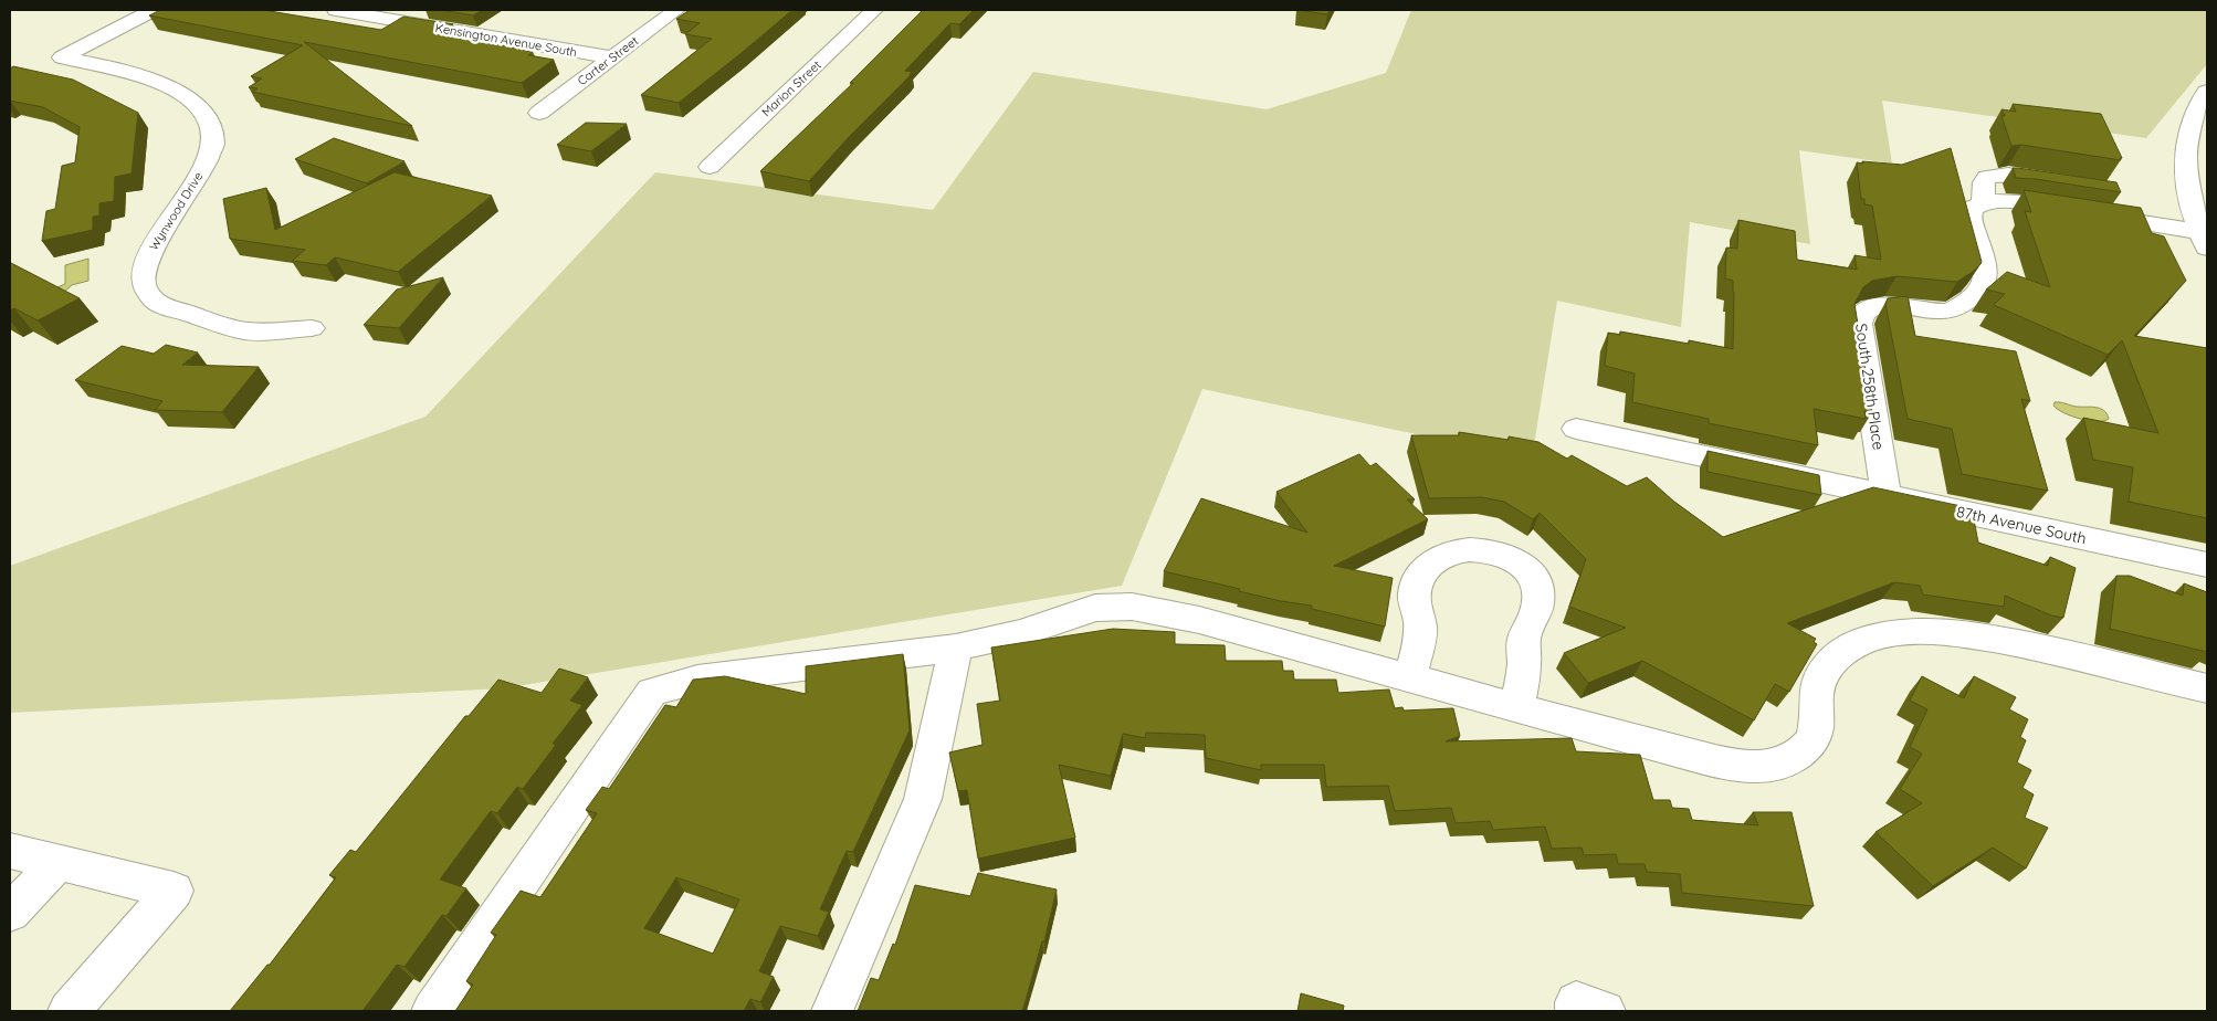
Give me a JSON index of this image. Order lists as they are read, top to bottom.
{
  "streets": {
    "street": [
      "Kensington Avenue South",
      "Carter Street",
      "Marion Street",
      "Wynwood Drive",
      "South 258th Place",
      "87th Avenue South"
    ]
  },
  "crossings": [
    ["Kensington Avenue South", "Carter Street"],
    ["South 258th Place", "87th Avenue South"]
  ]
}
